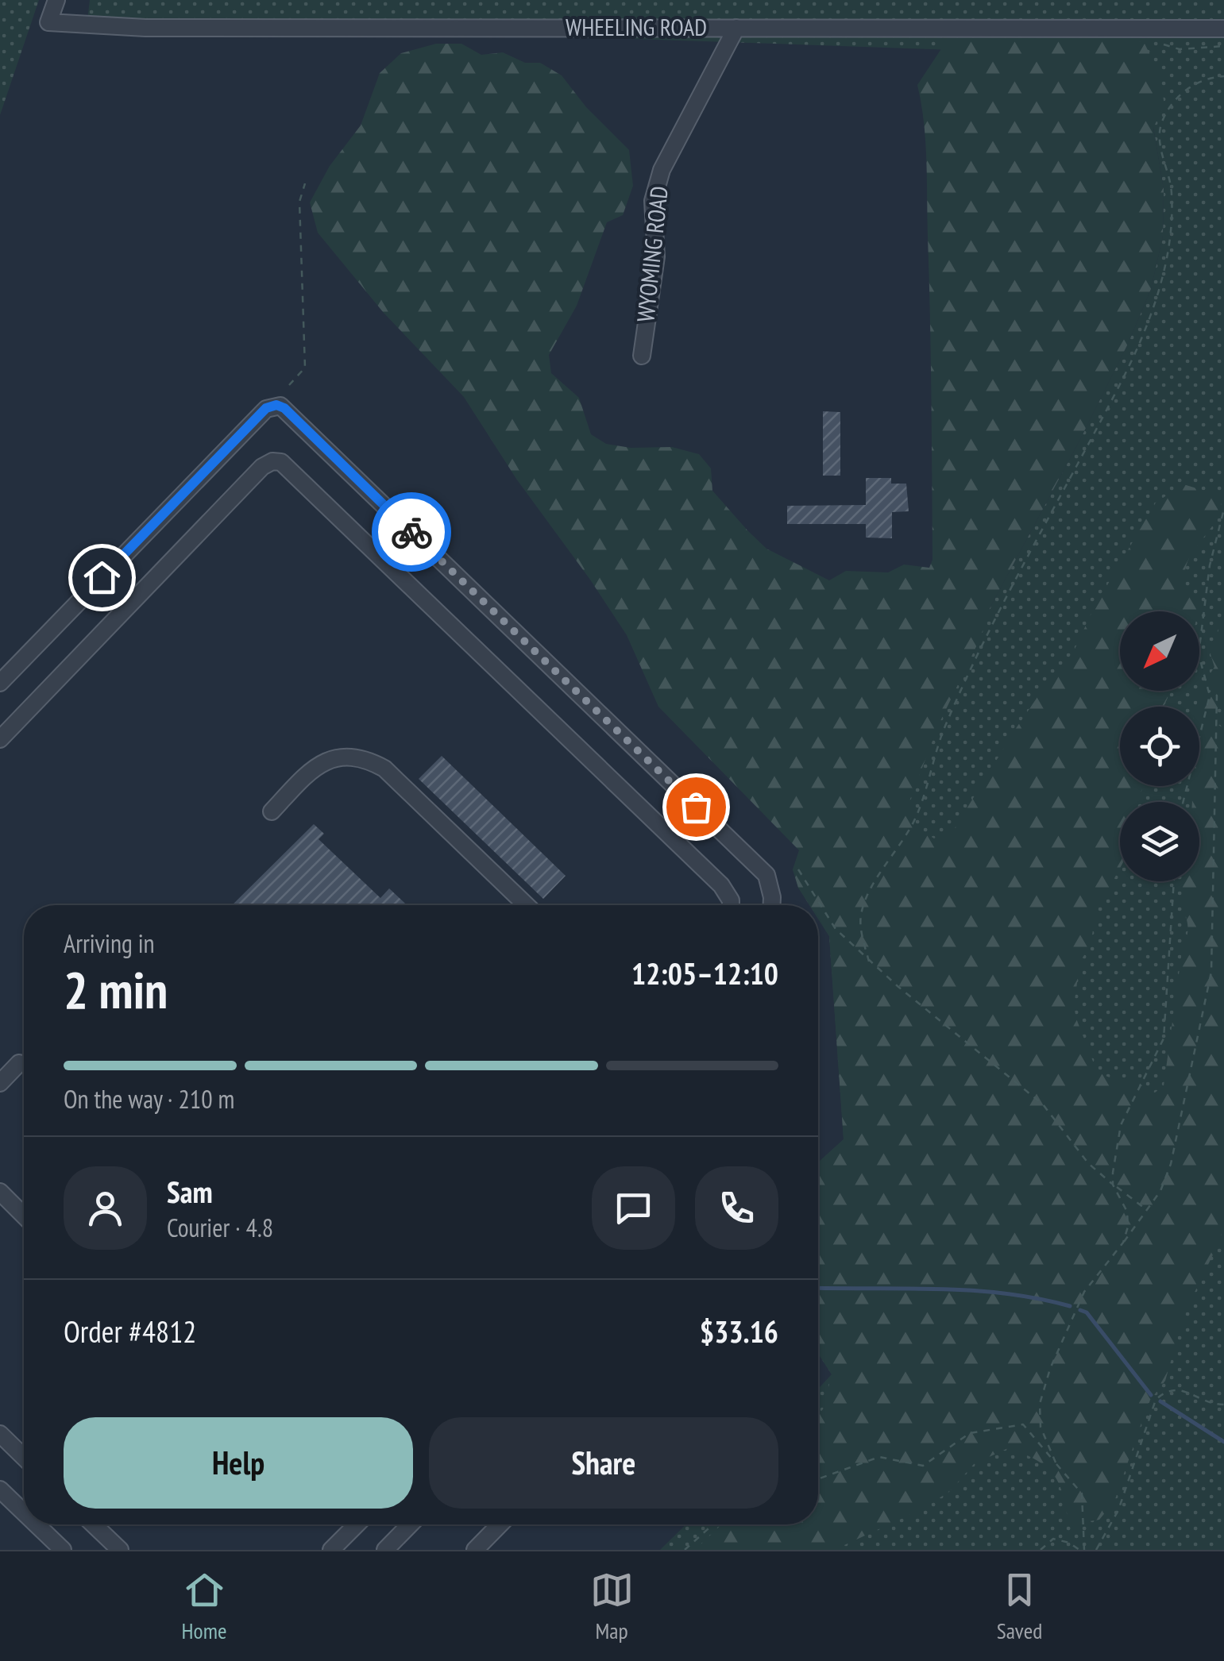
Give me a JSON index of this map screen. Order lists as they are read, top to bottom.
{
  "streets": {
    "street": ["WHEELING ROAD", "WYOMING ROAD"]
  },
  "crossings": [
    ["WHEELING ROAD", "WYOMING ROAD"]
  ],
  "north": "bottom left",
  "page": {
    "heading": ["2 min", "Arriving in", "12:05–12:10"],
    "panel": [
      "Sam",
      "Courier · 4.8",
      "Order #4812",
      "$33.16"
    ],
    "bar": "On the way · 210 m",
    "buttons": ["Help", "Share"],
    "tabs": ["Home", "Map", "Saved"]
  }
}
